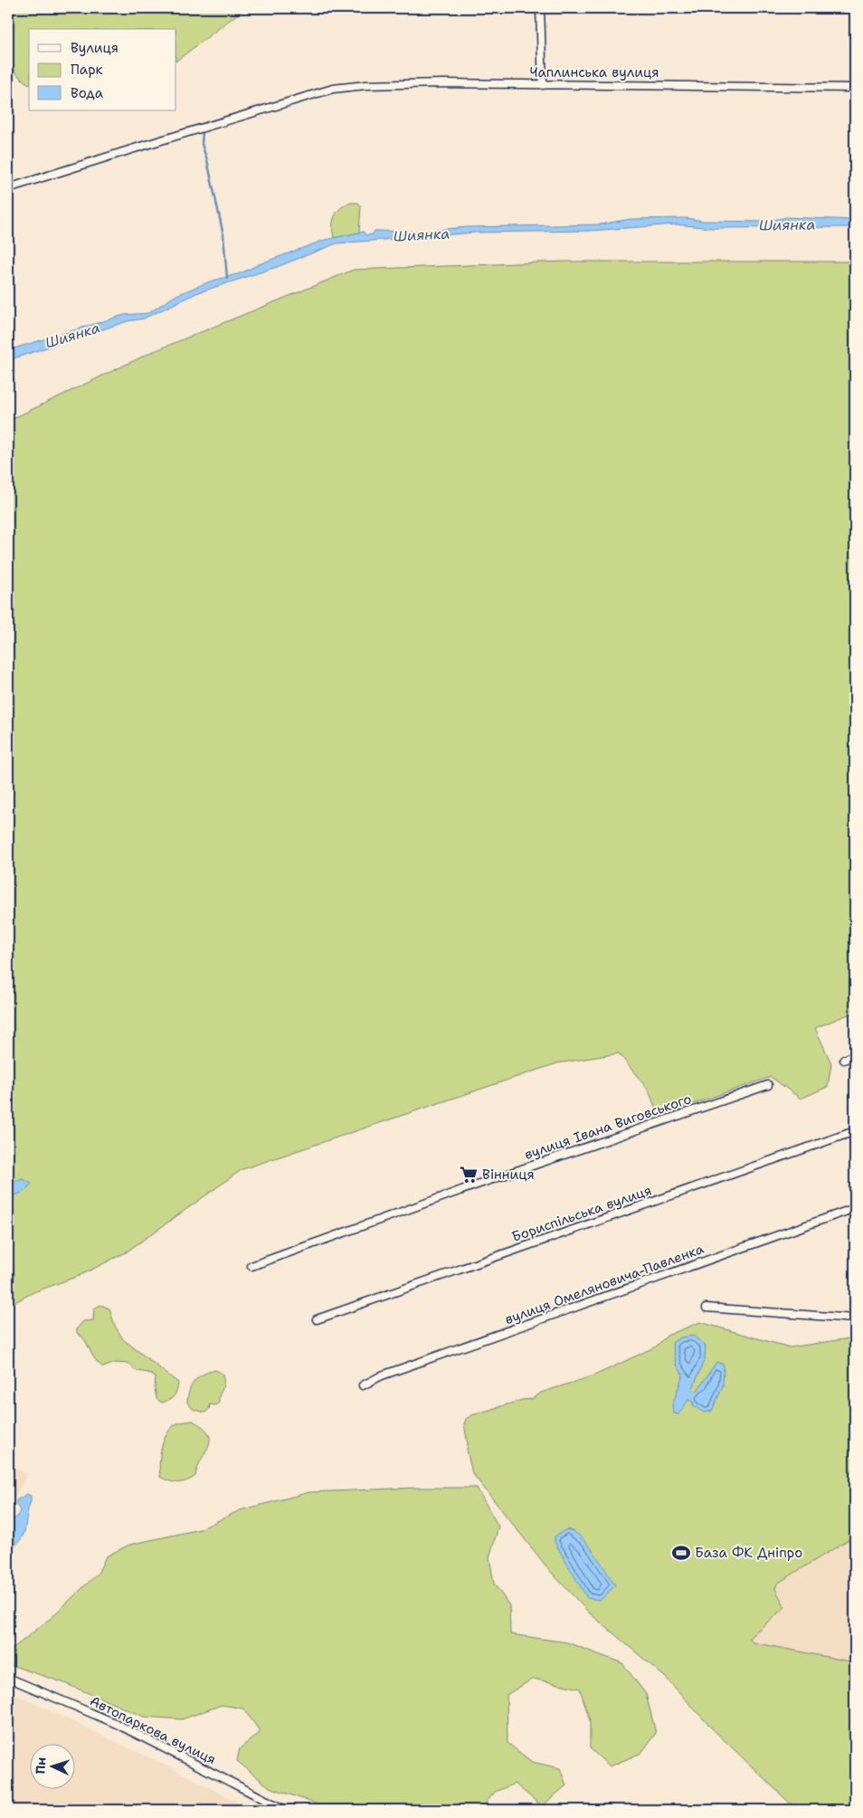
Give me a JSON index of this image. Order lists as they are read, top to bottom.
{
  "streets": {
    "street": [
      "Чаплинська вулиця",
      "вулиця Івана Виговського",
      "Бориспільська вулиця",
      "вулиця Омеляновича-Павленка",
      "Автопаркова вулиця"
    ]
  },
  "water": ["Шиянка"],
  "places": {
    "supermarket": ["Вінниця"],
    "sports": ["База ФК Дніпро"]
  },
  "legend": ["Вулиця", "Парк", "Вода"],
  "north": "left"
}
